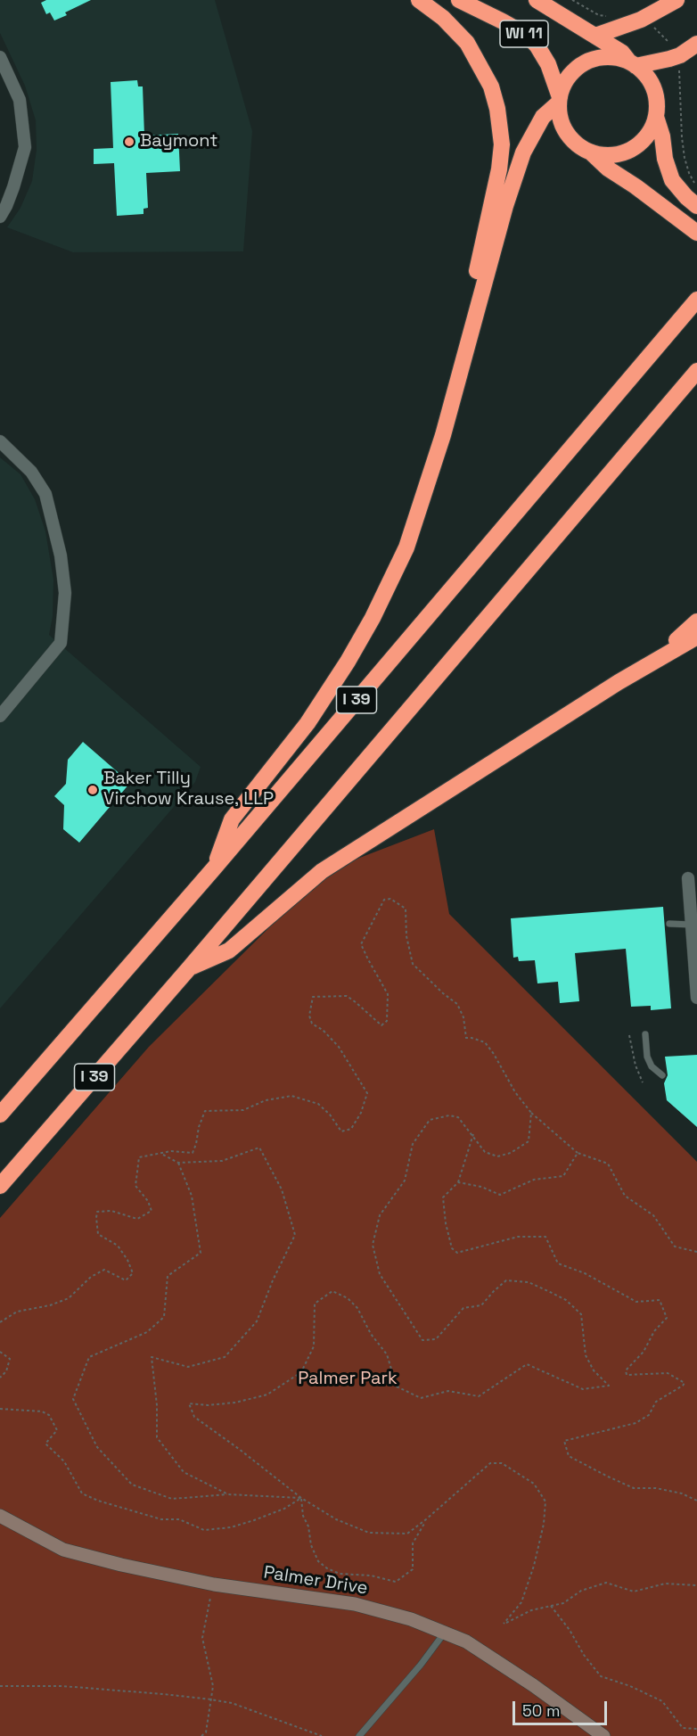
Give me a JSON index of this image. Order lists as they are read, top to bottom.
{
  "streets": {
    "highway": ["WI 11", "I 39"],
    "street": ["Palmer Drive"]
  },
  "parks": ["Palmer Park"],
  "places": ["Baymont", "Baker Tilly Virchow Krause, LLP"],
  "scale_bar": "50 m"
}
